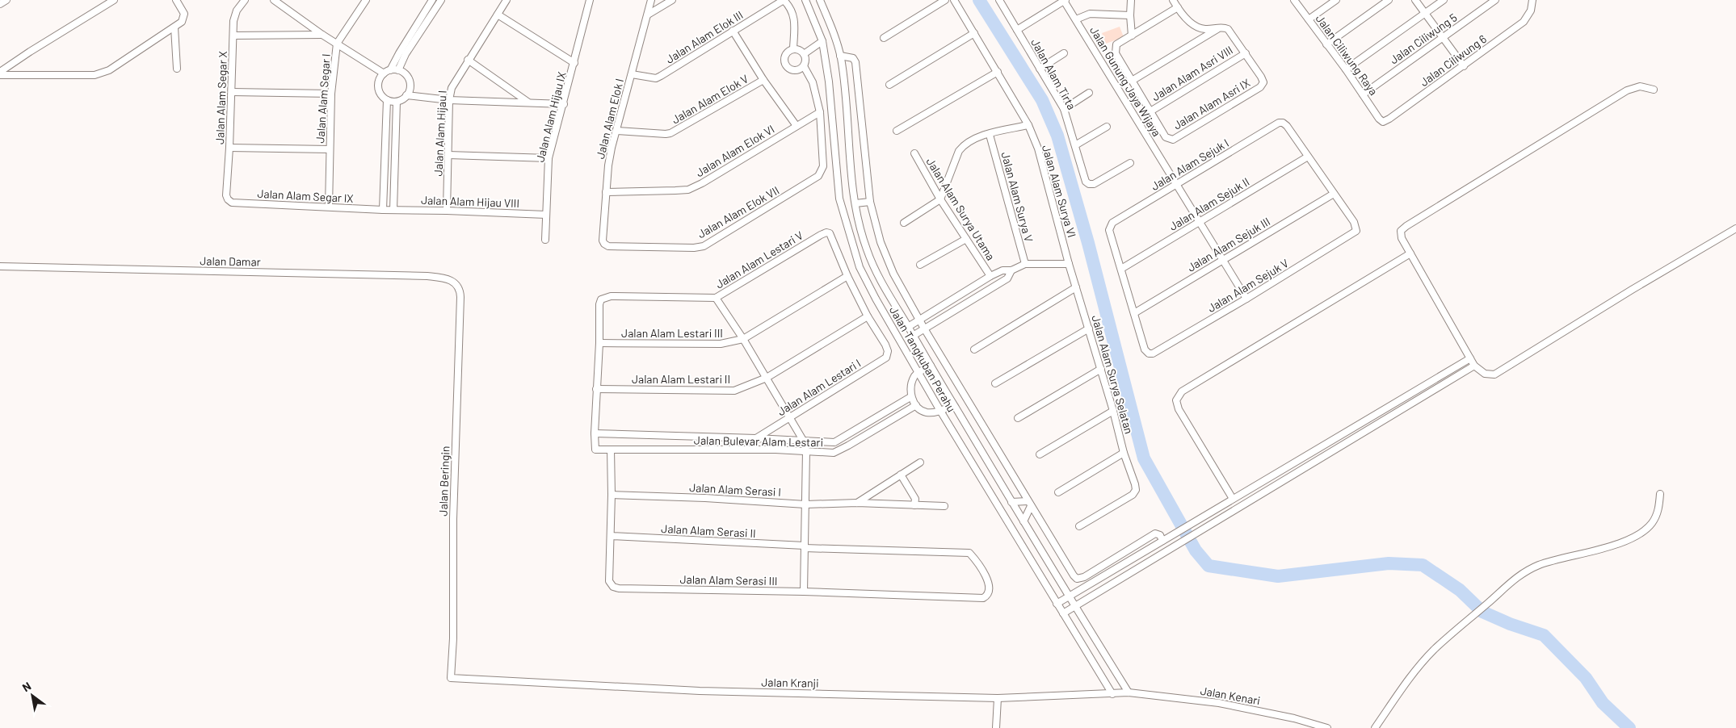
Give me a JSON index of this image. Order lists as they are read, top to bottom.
{
  "streets": {
    "street": [
      "Jalan Alam Elok III",
      "Jalan Ciliwung 5",
      "Jalan Ciliwung Raya",
      "Jalan Ciliwung 6",
      "Jalan Alam Asri VIII",
      "Jalan Alam Tirta",
      "Jalan Gunung Jaya Wijaya",
      "Jalan Alam Segar X",
      "Jalan Alam Segar I",
      "Jalan Alam Elok V",
      "Jalan Alam Asri IX",
      "Jalan Alam Hijau IX",
      "Jalan Alam Elok I",
      "Jalan Alam Hijau I",
      "Jalan Alam Elok VI",
      "Jalan Alam Sejuk I",
      "Jalan Alam Surya VI",
      "Jalan Alam Segar IX",
      "Jalan Alam Surya V",
      "Jalan Alam Hijau VIII",
      "Jalan Alam Sejuk II",
      "Jalan Alam Surya Utama",
      "Jalan Alam Elok VII",
      "Jalan Alam Sejuk III",
      "Jalan Alam Lestari V",
      "Jalan Damar",
      "Jalan Alam Sejuk V",
      "Jalan Alam Lestari III",
      "Jalan Tangkuban Perahu",
      "Jalan Alam Surya Selatan",
      "Jalan Alam Lestari II",
      "Jalan Alam Lestari I",
      "Jalan Bulevar Alam Lestari",
      "Jalan Beringin",
      "Jalan Alam Serasi I",
      "Jalan Alam Serasi II",
      "Jalan Alam Serasi III",
      "Jalan Kranji",
      "Jalan Kenari"
    ]
  },
  "crossings": [
    ["Jalan Alam Elok III", "Jalan Alam Elok I"],
    ["Jalan Ciliwung 5", "Jalan Ciliwung Raya"],
    ["Jalan Ciliwung Raya", "Jalan Ciliwung 6"],
    ["Jalan Alam Asri VIII", "Jalan Alam Asri IX"],
    ["Jalan Gunung Jaya Wijaya", "Jalan Alam Sejuk I"],
    ["Jalan Gunung Jaya Wijaya", "Jalan Alam Sejuk II"],
    ["Jalan Gunung Jaya Wijaya", "Jalan Alam Sejuk III"],
    ["Jalan Gunung Jaya Wijaya", "Jalan Alam Sejuk V"],
    ["Jalan Alam Segar X", "Jalan Alam Segar IX"],
    ["Jalan Alam Segar I", "Jalan Alam Segar IX"],
    ["Jalan Alam Elok V", "Jalan Alam Elok I"],
    ["Jalan Alam Hijau IX", "Jalan Alam Hijau VIII"],
    ["Jalan Alam Elok I", "Jalan Alam Elok VI"],
    ["Jalan Alam Elok I", "Jalan Alam Elok VII"],
    ["Jalan Alam Hijau I", "Jalan Alam Hijau VIII"],
    ["Jalan Alam Elok VI", "Jalan Alam Elok VII"],
    ["Jalan Alam Sejuk I", "Jalan Alam Sejuk II"],
    ["Jalan Alam Surya VI", "Jalan Alam Surya Selatan"],
    ["Jalan Alam Segar IX", "Jalan Alam Hijau VIII"],
    ["Jalan Alam Sejuk III", "Jalan Alam Sejuk V"],
    ["Jalan Alam Lestari V", "Jalan Alam Lestari III"],
    ["Jalan Damar", "Jalan Beringin"],
    ["Jalan Tangkuban Perahu", "Jalan Kranji"],
    ["Jalan Tangkuban Perahu", "Jalan Kenari"],
    ["Jalan Alam Lestari II", "Jalan Alam Lestari I"],
    ["Jalan Alam Lestari I", "Jalan Bulevar Alam Lestari"],
    ["Jalan Bulevar Alam Lestari", "Jalan Alam Serasi III"],
    ["Jalan Beringin", "Jalan Kranji"],
    ["Jalan Alam Serasi I", "Jalan Alam Serasi III"],
    ["Jalan Alam Serasi II", "Jalan Alam Serasi III"],
    ["Jalan Kranji", "Jalan Kenari"]
  ],
  "north": "top left"
}
